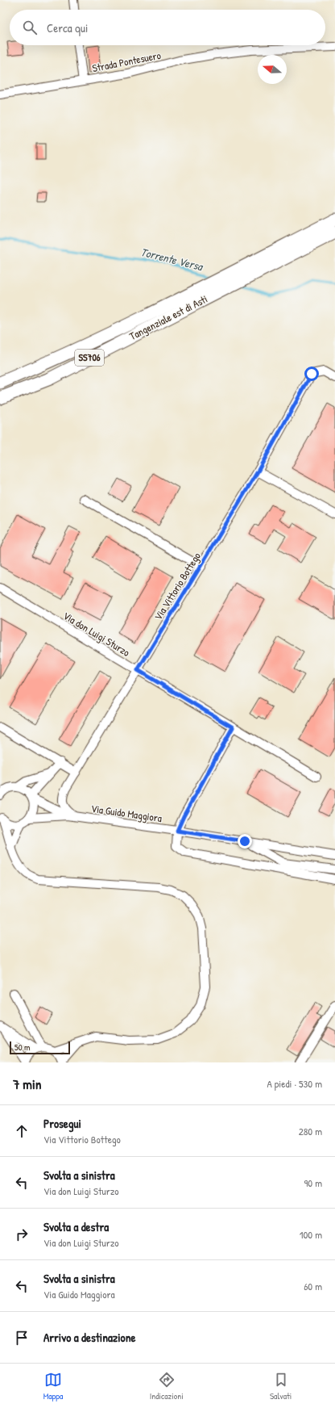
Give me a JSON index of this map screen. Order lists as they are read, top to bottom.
{
  "streets": {
    "highway": ["Tangenziale est di Asti", "SS706"],
    "street": [
      "Strada Pontesuero",
      "Via Vittorio Bottego",
      "Via don Luigi Sturzo",
      "Via Guido Maggiora"
    ]
  },
  "crossings": [
    ["Via Vittorio Bottego", "Via don Luigi Sturzo"],
    ["Via Vittorio Bottego", "Via Guido Maggiora"]
  ],
  "water": ["Torrente Versa"],
  "scale_bar": "50 m",
  "north": "left",
  "page": {
    "search": "Cerca qui",
    "scale": "50 m",
    "heading": ["7 min", "A piedi · 530 m"],
    "list": [
      ["Prosegui", "Via Vittorio Bottego", "280 m"],
      ["Svolta a sinistra", "Via don Luigi Sturzo", "90 m"],
      ["Svolta a destra", "Via don Luigi Sturzo", "100 m"],
      ["Svolta a sinistra", "Via Guido Maggiora", "60 m"],
      "Arrivo a destinazione"
    ],
    "nav": ["Mappa", "Indicazioni", "Salvati"]
  }
}
